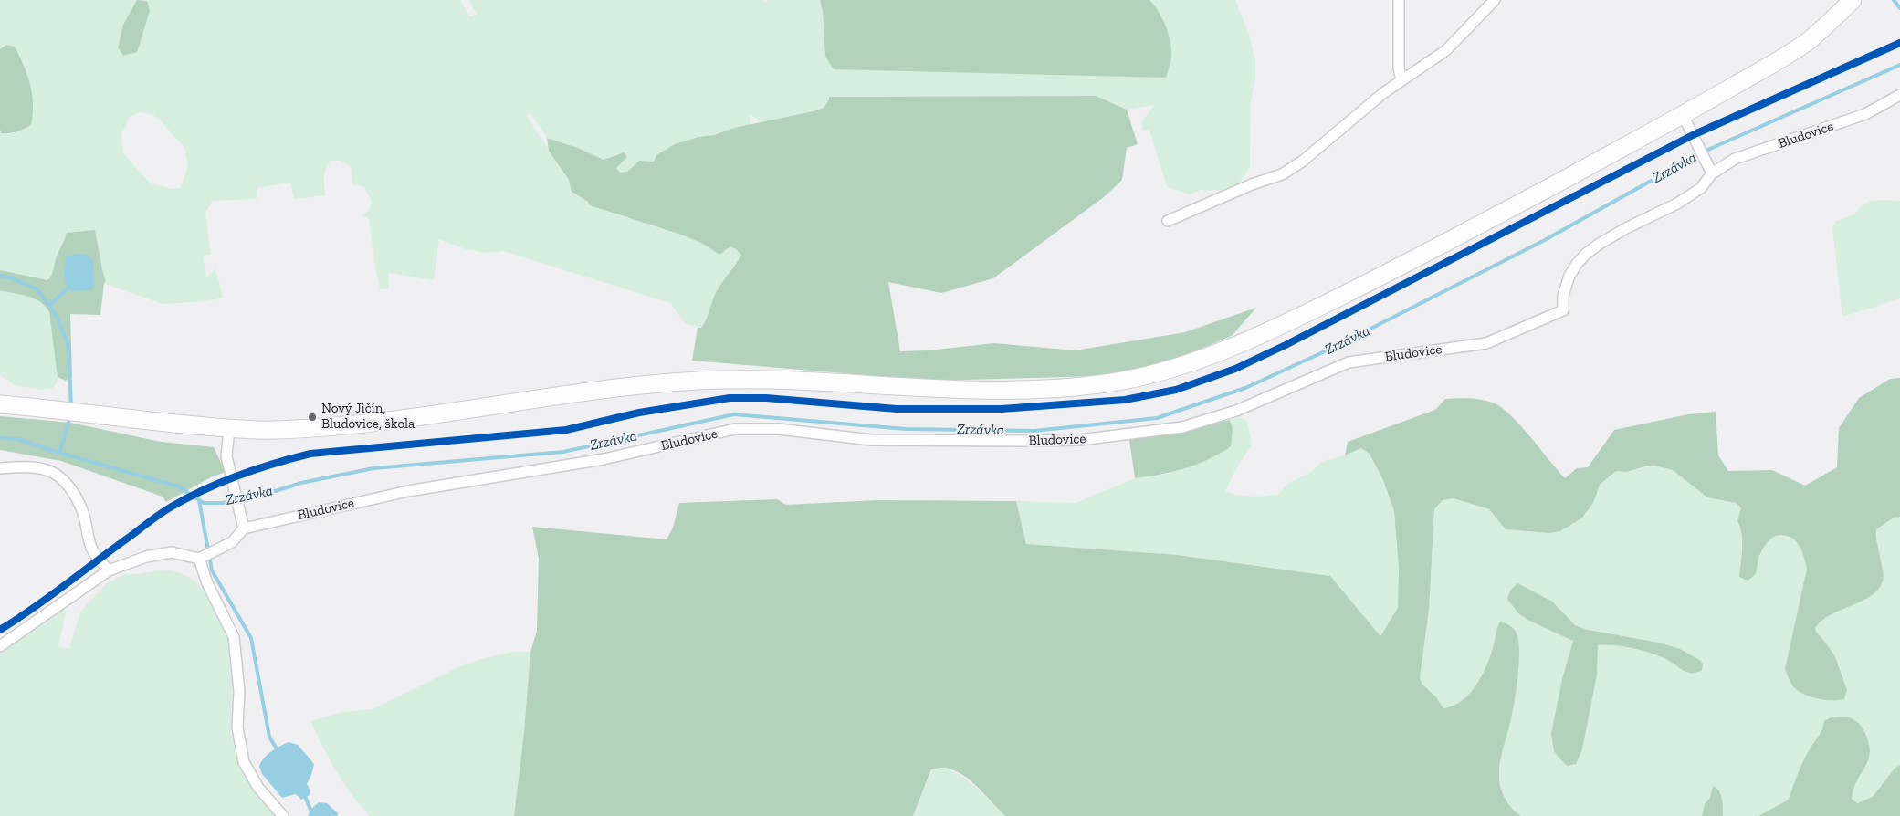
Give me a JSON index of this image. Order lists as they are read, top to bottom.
{
  "streets": {
    "street": ["Bludovice"]
  },
  "water": ["Zrzávka"],
  "places": ["Nový Jičín, Bludovice, škola"]
}
